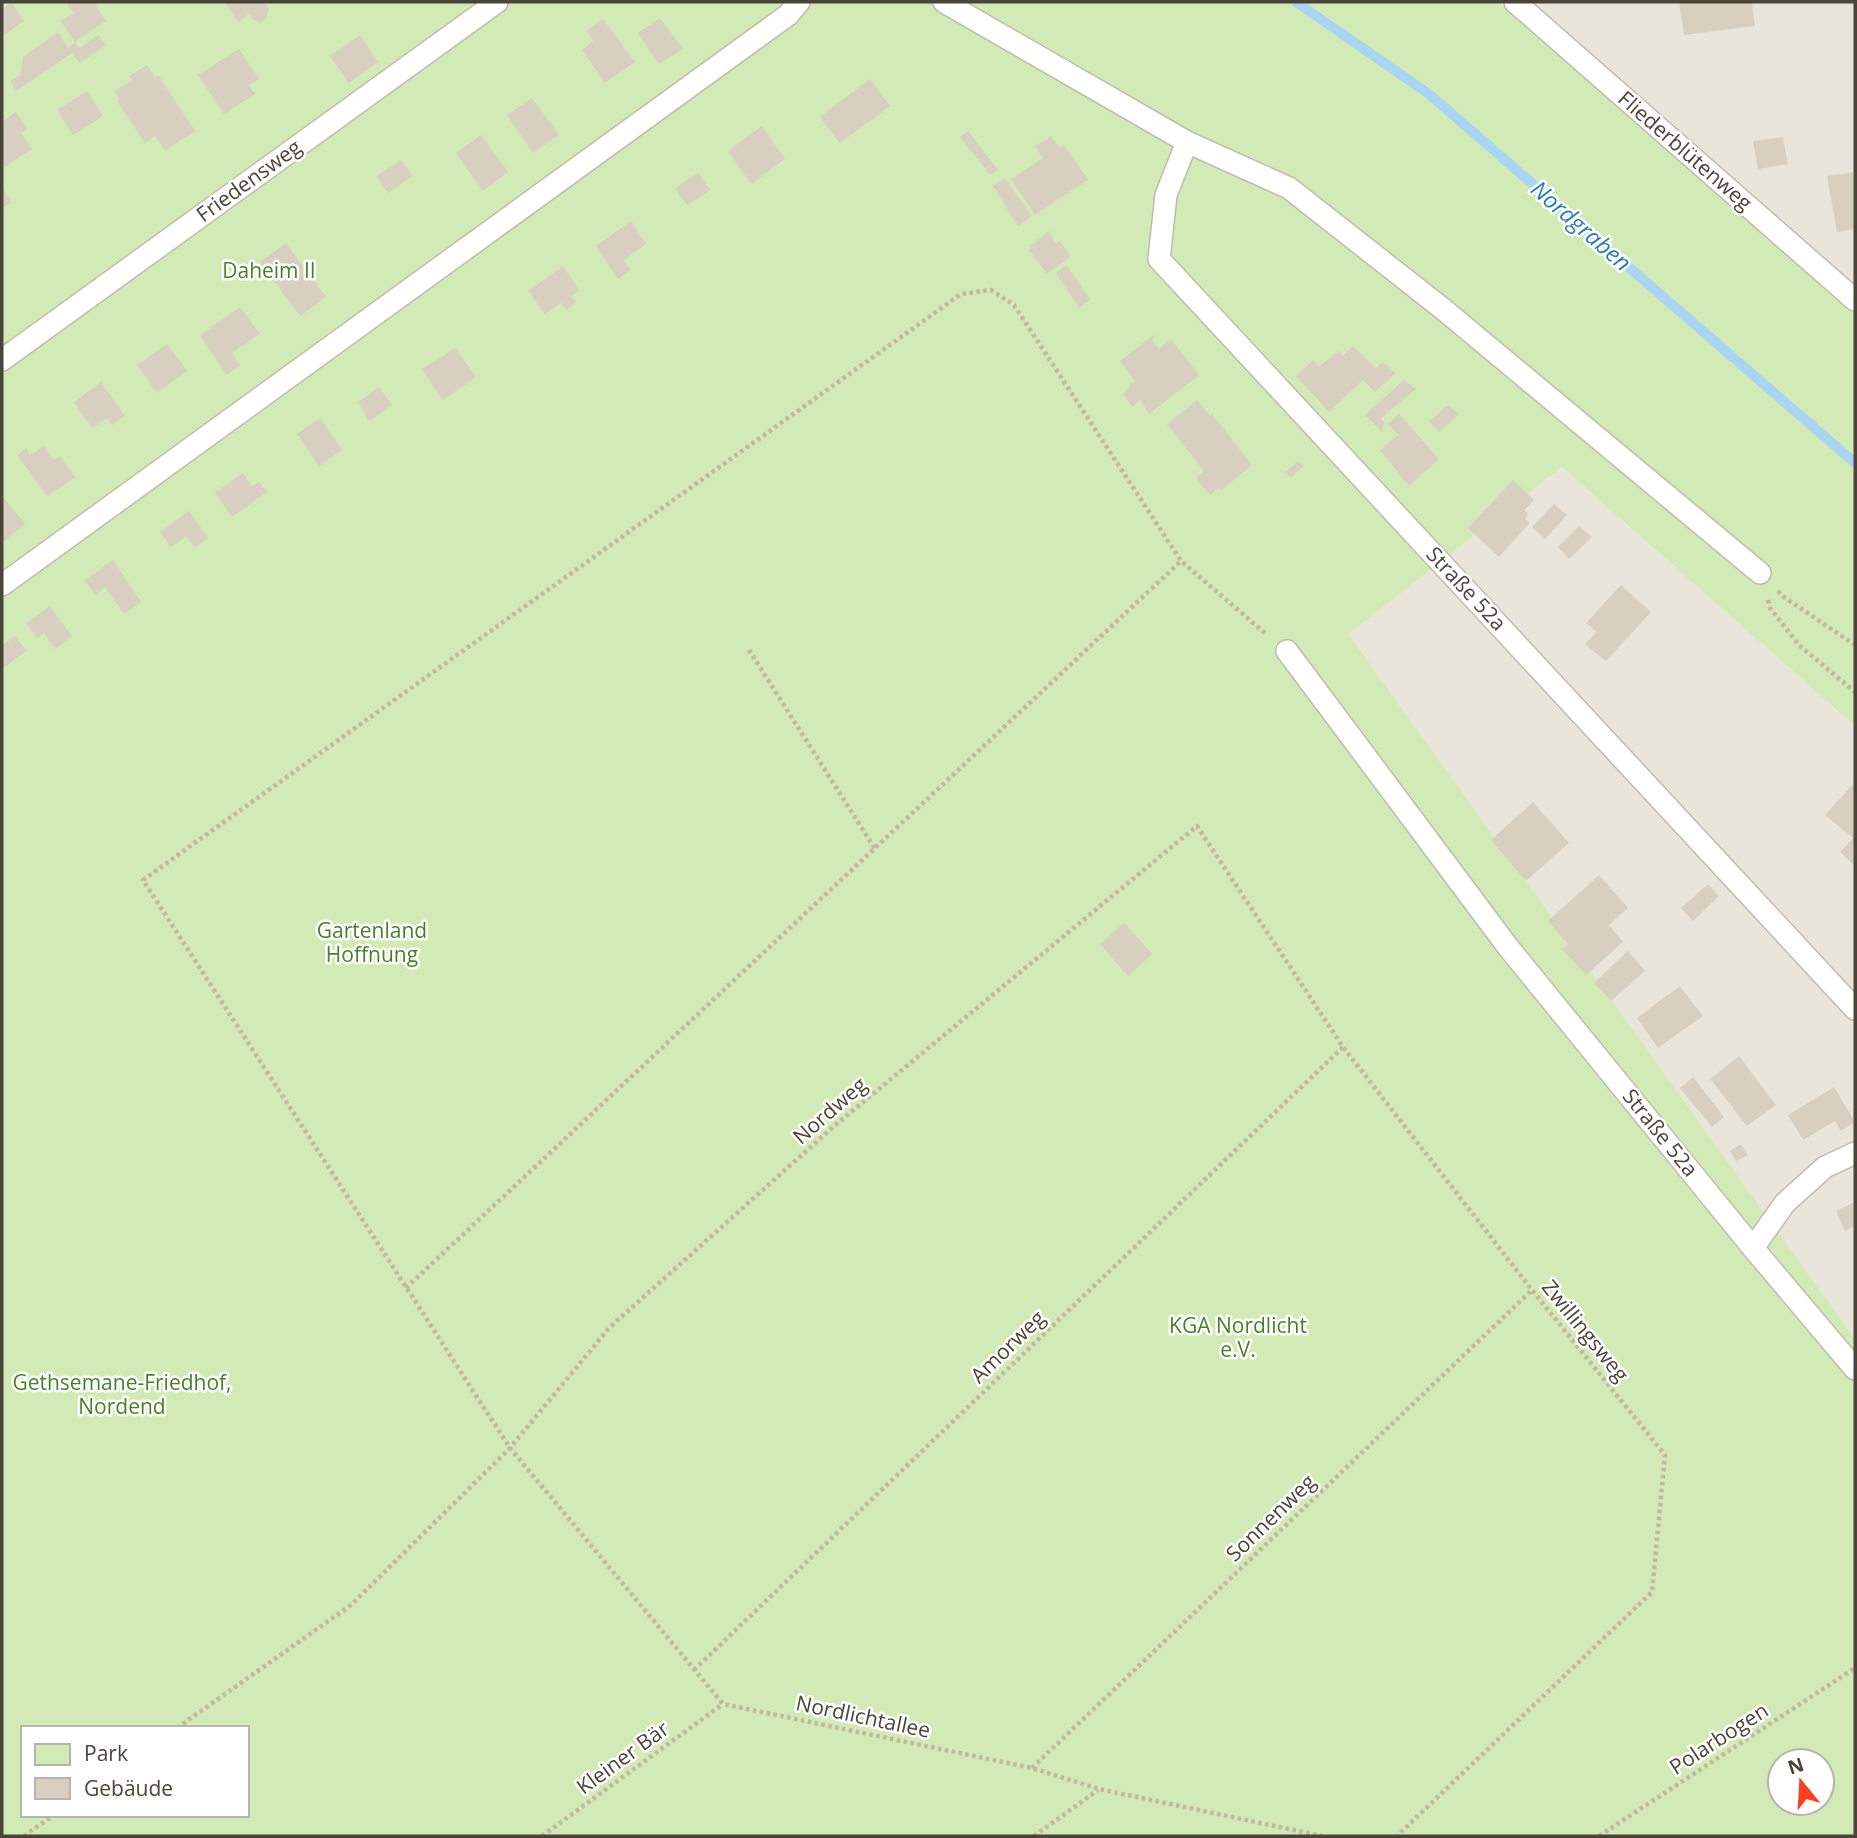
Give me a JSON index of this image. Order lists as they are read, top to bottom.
{
  "streets": {
    "lane": ["Fliederblütenweg", "Friedensweg", "Straße 52a"],
    "path": [
      "Nordweg",
      "Zwillingsweg",
      "Amorweg",
      "Sonnenweg",
      "Nordlichtallee",
      "Polarbogen",
      "Kleiner Bär"
    ]
  },
  "crossings": [
    ["Nordweg", "Zwillingsweg"],
    ["Zwillingsweg", "Amorweg"],
    ["Zwillingsweg", "Sonnenweg"],
    ["Sonnenweg", "Nordlichtallee"],
    ["Nordlichtallee", "Kleiner Bär"]
  ],
  "water": ["Nordgraben"],
  "parks": [
    "Daheim II",
    "Gartenland Hoffnung",
    "KGA Nordlicht e.V.",
    "Gethsemane-Friedhof, Nordend"
  ],
  "legend": ["Park", "Gebäude"],
  "north": "top"
}
